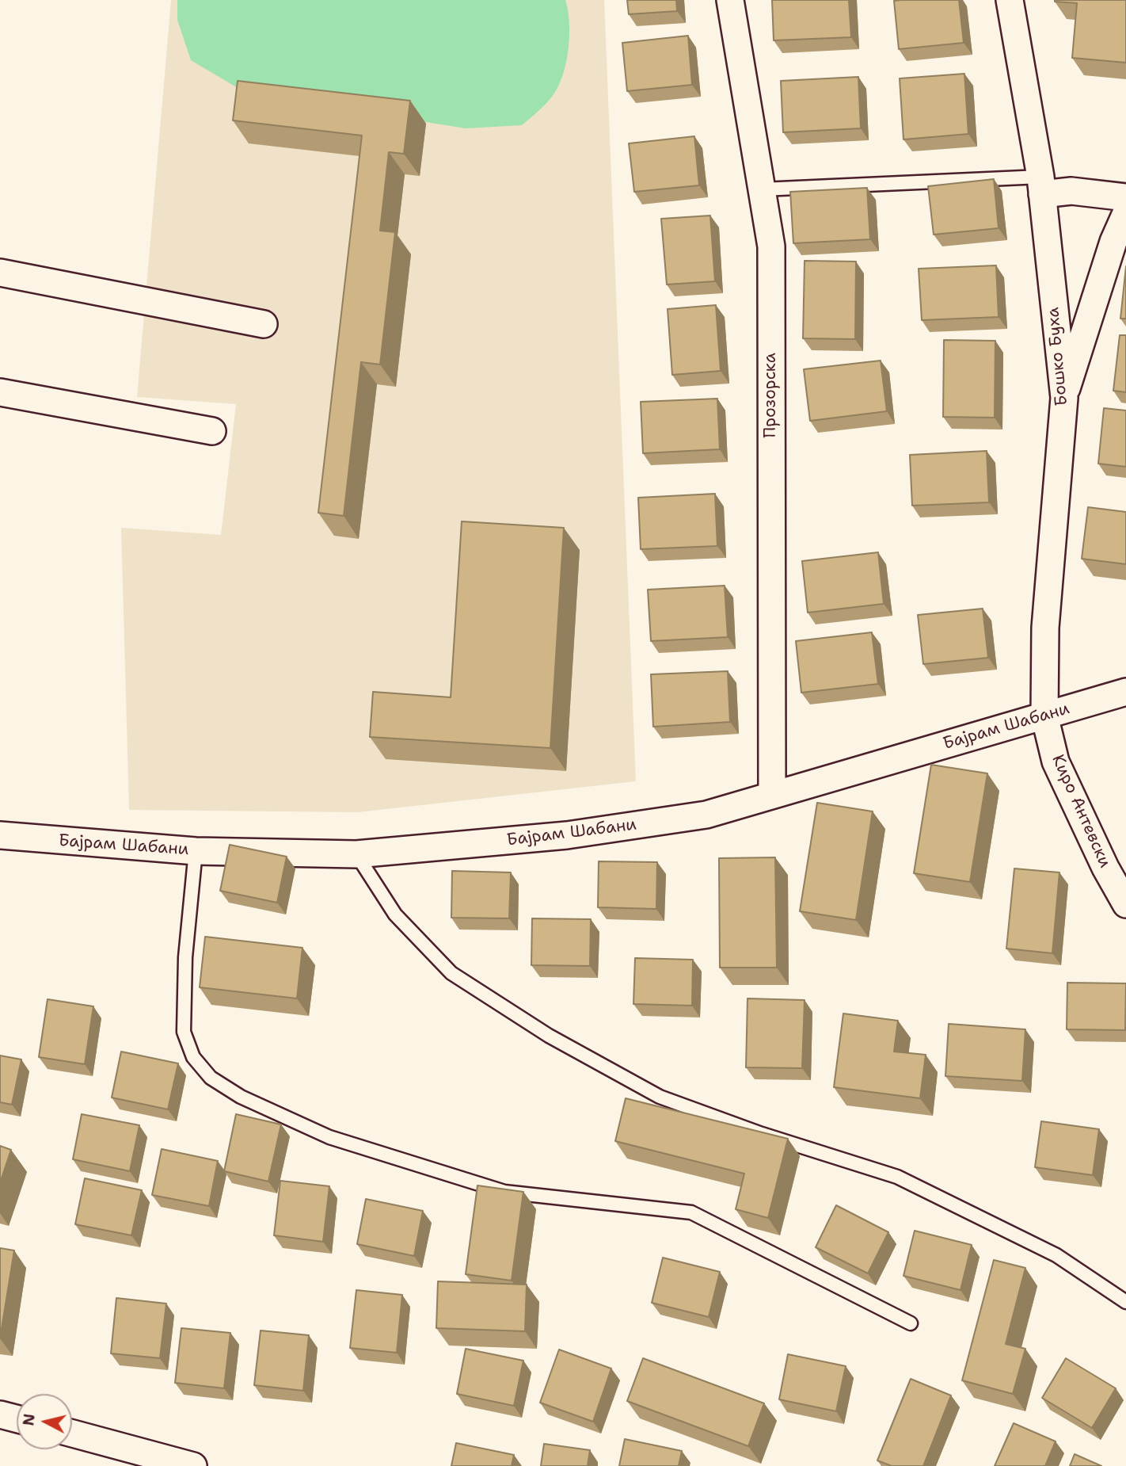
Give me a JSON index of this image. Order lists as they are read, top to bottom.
{
  "streets": {
    "street": [
      "Бошко Буха",
      "Прозорска",
      "Бајрам Шабани",
      "Киро Антевски"
    ]
  },
  "crossings": [
    ["Бошко Буха", "Бајрам Шабани"],
    ["Бошко Буха", "Киро Антевски"],
    ["Прозорска", "Бајрам Шабани"],
    ["Бајрам Шабани", "Киро Антевски"]
  ],
  "north": "left"
}
